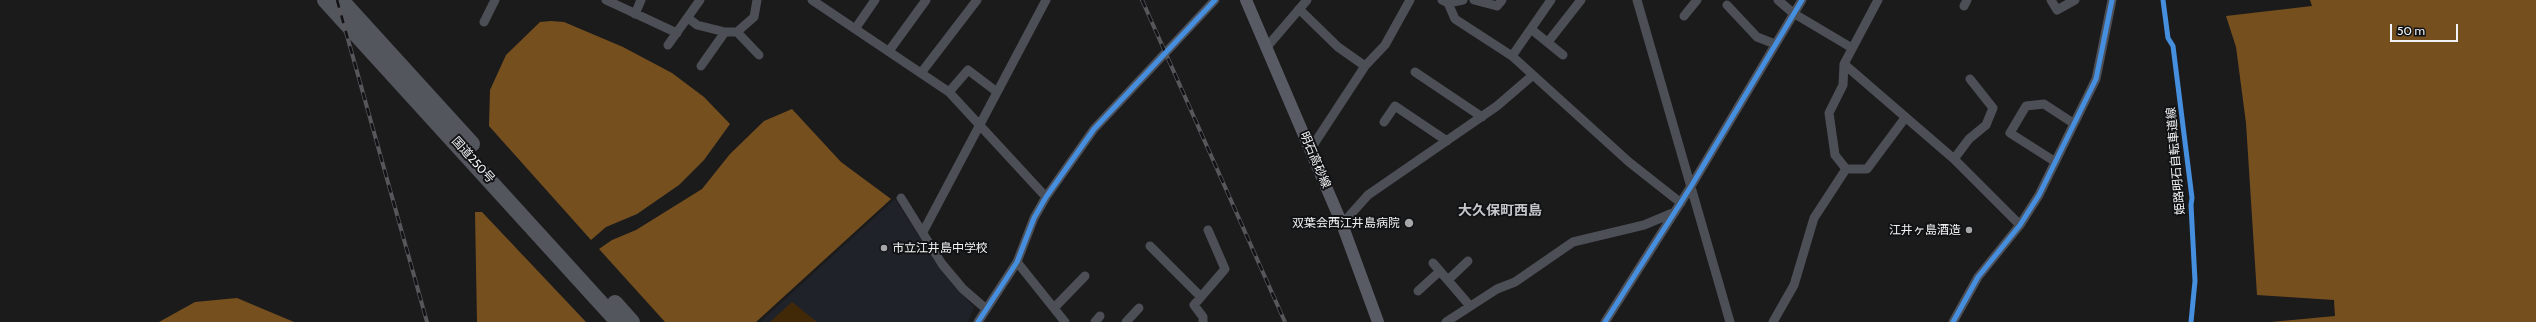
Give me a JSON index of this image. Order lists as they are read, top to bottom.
{
  "streets": {
    "highway": ["国道250号"],
    "main road": ["明石高砂線"],
    "cycle path": ["姫路明石自転車道線"]
  },
  "districts": ["大久保町西島"],
  "places": ["双葉会西江井島病院", "江井ヶ島酒造", "市立江井島中学校"],
  "scale_bar": "50 m"
}
